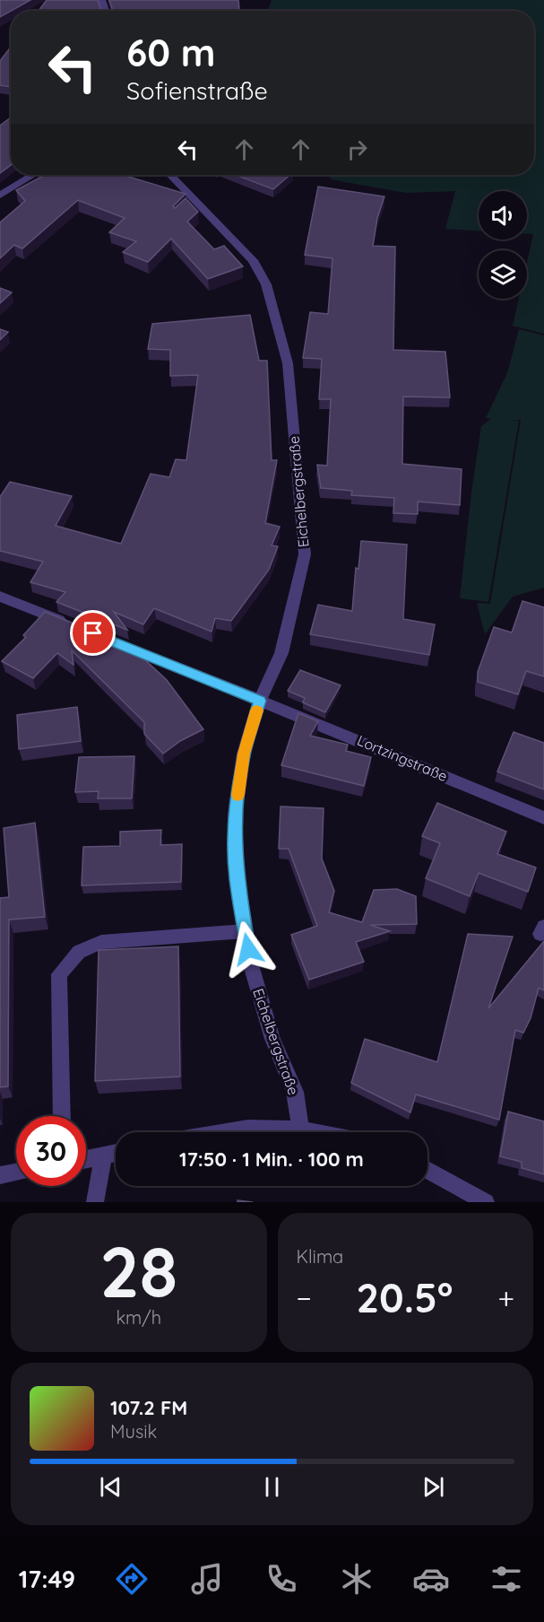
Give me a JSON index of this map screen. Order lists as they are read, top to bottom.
{
  "streets": {
    "street": ["Eichelbergstraße", "Lortzingstraße"]
  },
  "crossings": [
    ["Eichelbergstraße", "Lortzingstraße"]
  ],
  "page": {
    "turn": ["60 m", "Sofienstraße"],
    "limit": "30",
    "trip": "17:50 · 1 Min. · 100 m",
    "tile": [
      ["28", "km/h"],
      "Klima"
    ],
    "heat": ["−", "20.5°", "+"],
    "song": ["107.2 FM", "Musik"],
    "tabs": "17:49"
  }
}
